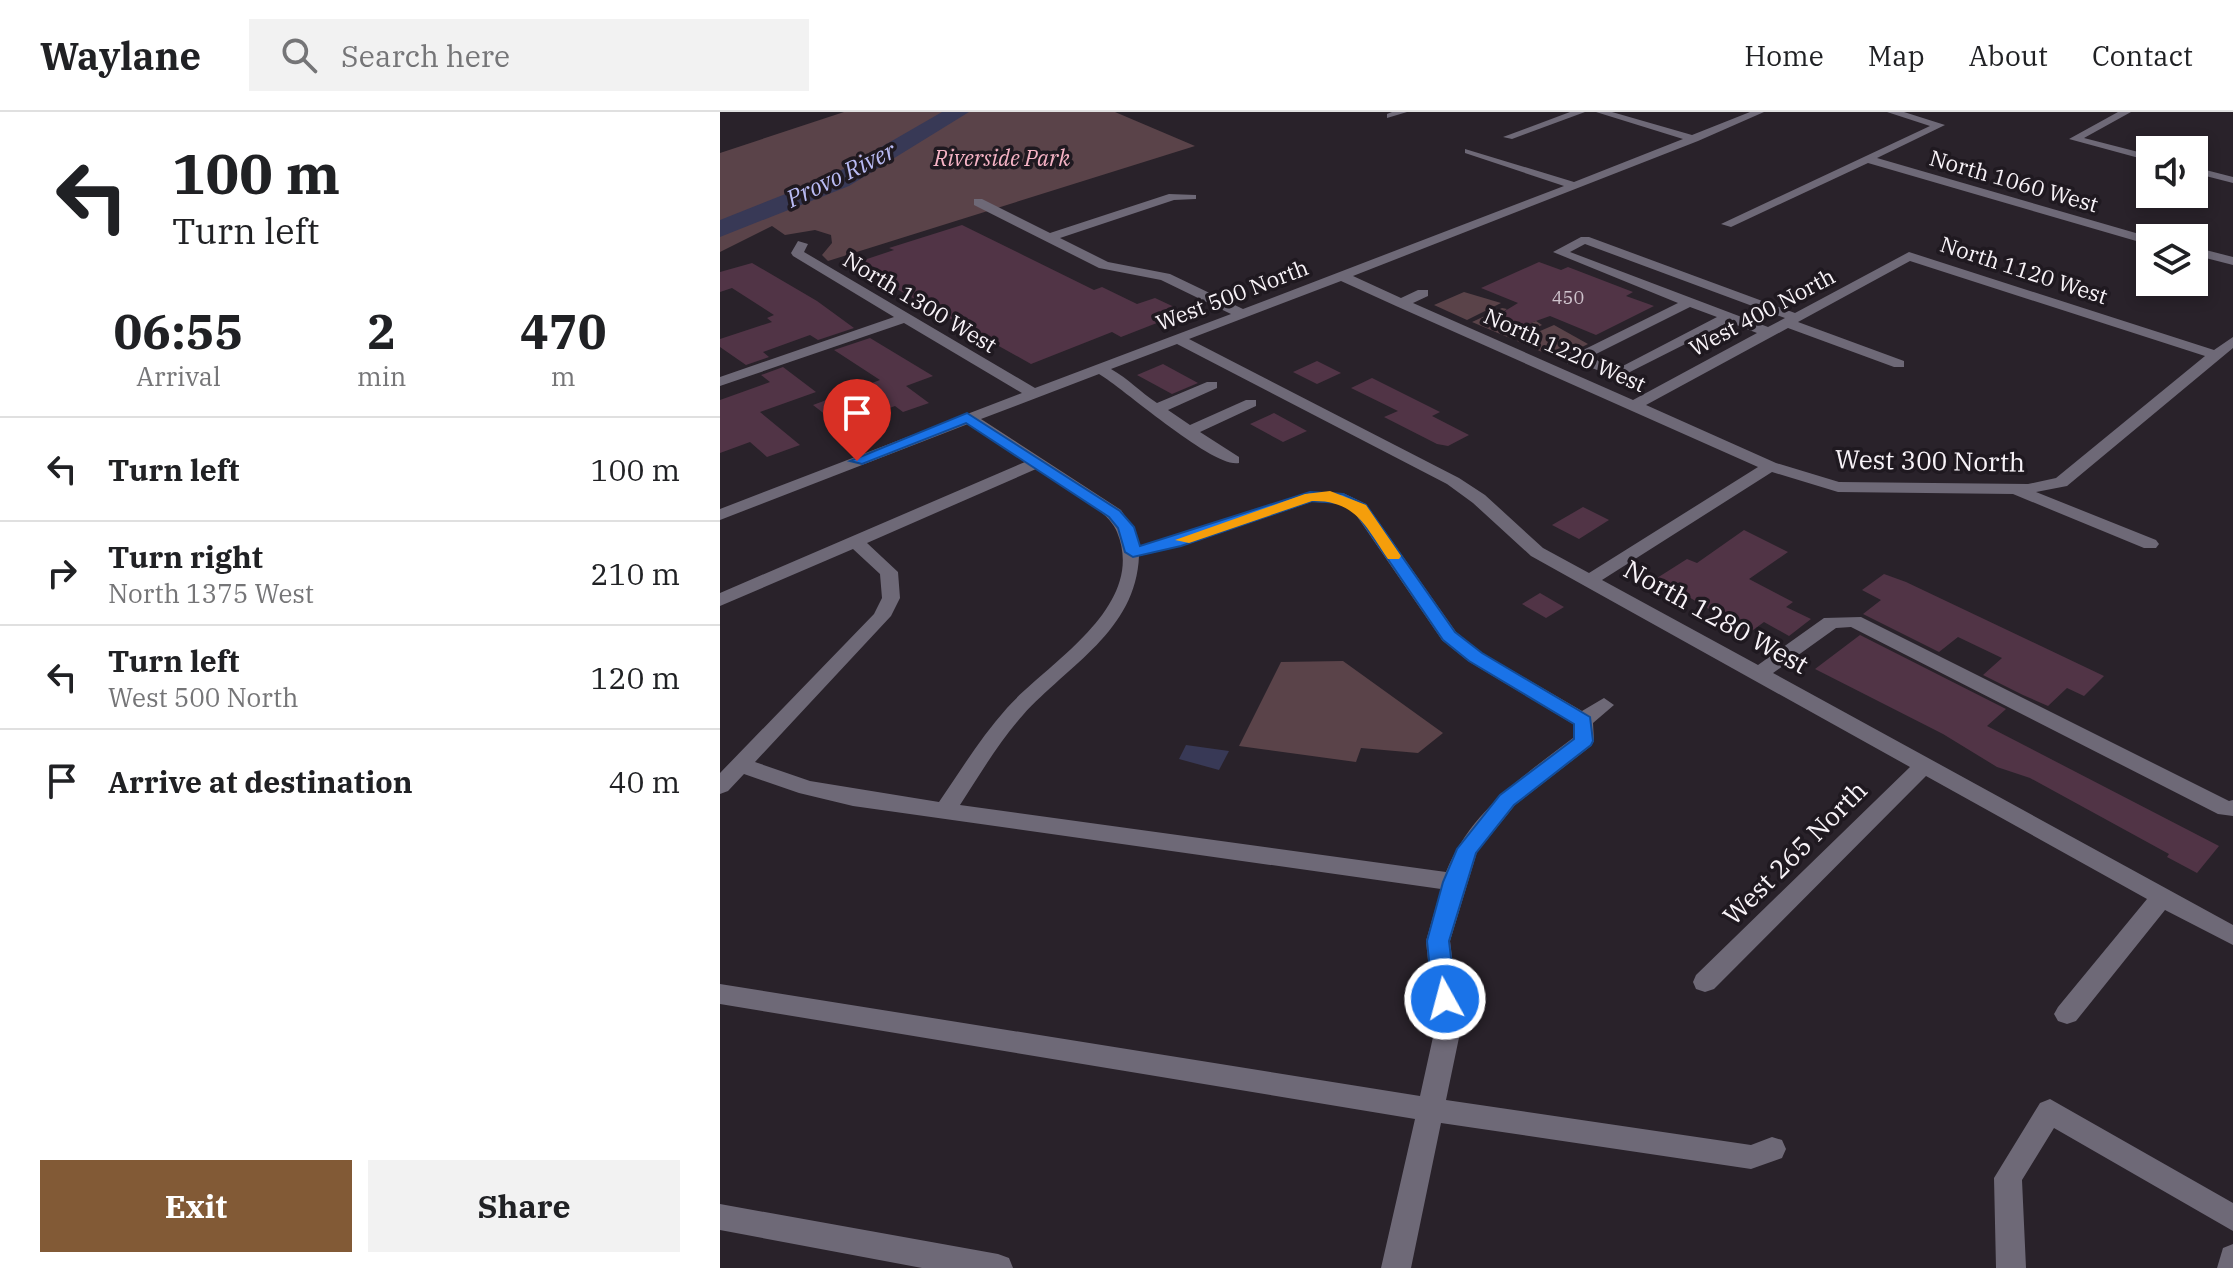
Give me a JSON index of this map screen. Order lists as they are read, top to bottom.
{
  "streets": {
    "street": [
      "North 1060 West",
      "North 1120 West",
      "West 500 North",
      "North 1300 West",
      "West 400 North",
      "North 1220 West",
      "West 300 North",
      "North 1280 West",
      "West 265 North"
    ]
  },
  "crossings": [
    ["North 1120 West", "West 400 North"],
    ["North 1120 West", "West 300 North"],
    ["West 500 North", "North 1300 West"],
    ["West 500 North", "North 1220 West"],
    ["West 500 North", "North 1280 West"],
    ["West 400 North", "North 1220 West"],
    ["North 1220 West", "West 300 North"],
    ["North 1280 West", "West 265 North"]
  ],
  "water": ["Provo River"],
  "parks": ["Riverside Park"],
  "house_numbers": ["450"],
  "page": {
    "header": "Waylane",
    "search": "Search here",
    "nav": [
      "Home",
      "Map",
      "About",
      "Contact"
    ],
    "turn": ["100 m", "Turn left"],
    "eta": [
      "06:55",
      "Arrival",
      "2",
      "min",
      "470",
      "m"
    ],
    "list": [
      {
        "name": "Turn left",
        "value": "100 m"
      },
      {
        "name": "Turn right",
        "note": "North 1375 West",
        "value": "210 m"
      },
      {
        "name": "Turn left",
        "note": "West 500 North",
        "value": "120 m"
      },
      {
        "name": "Arrive at destination",
        "value": "40 m"
      }
    ],
    "buttons": ["Exit", "Share"]
  }
}
